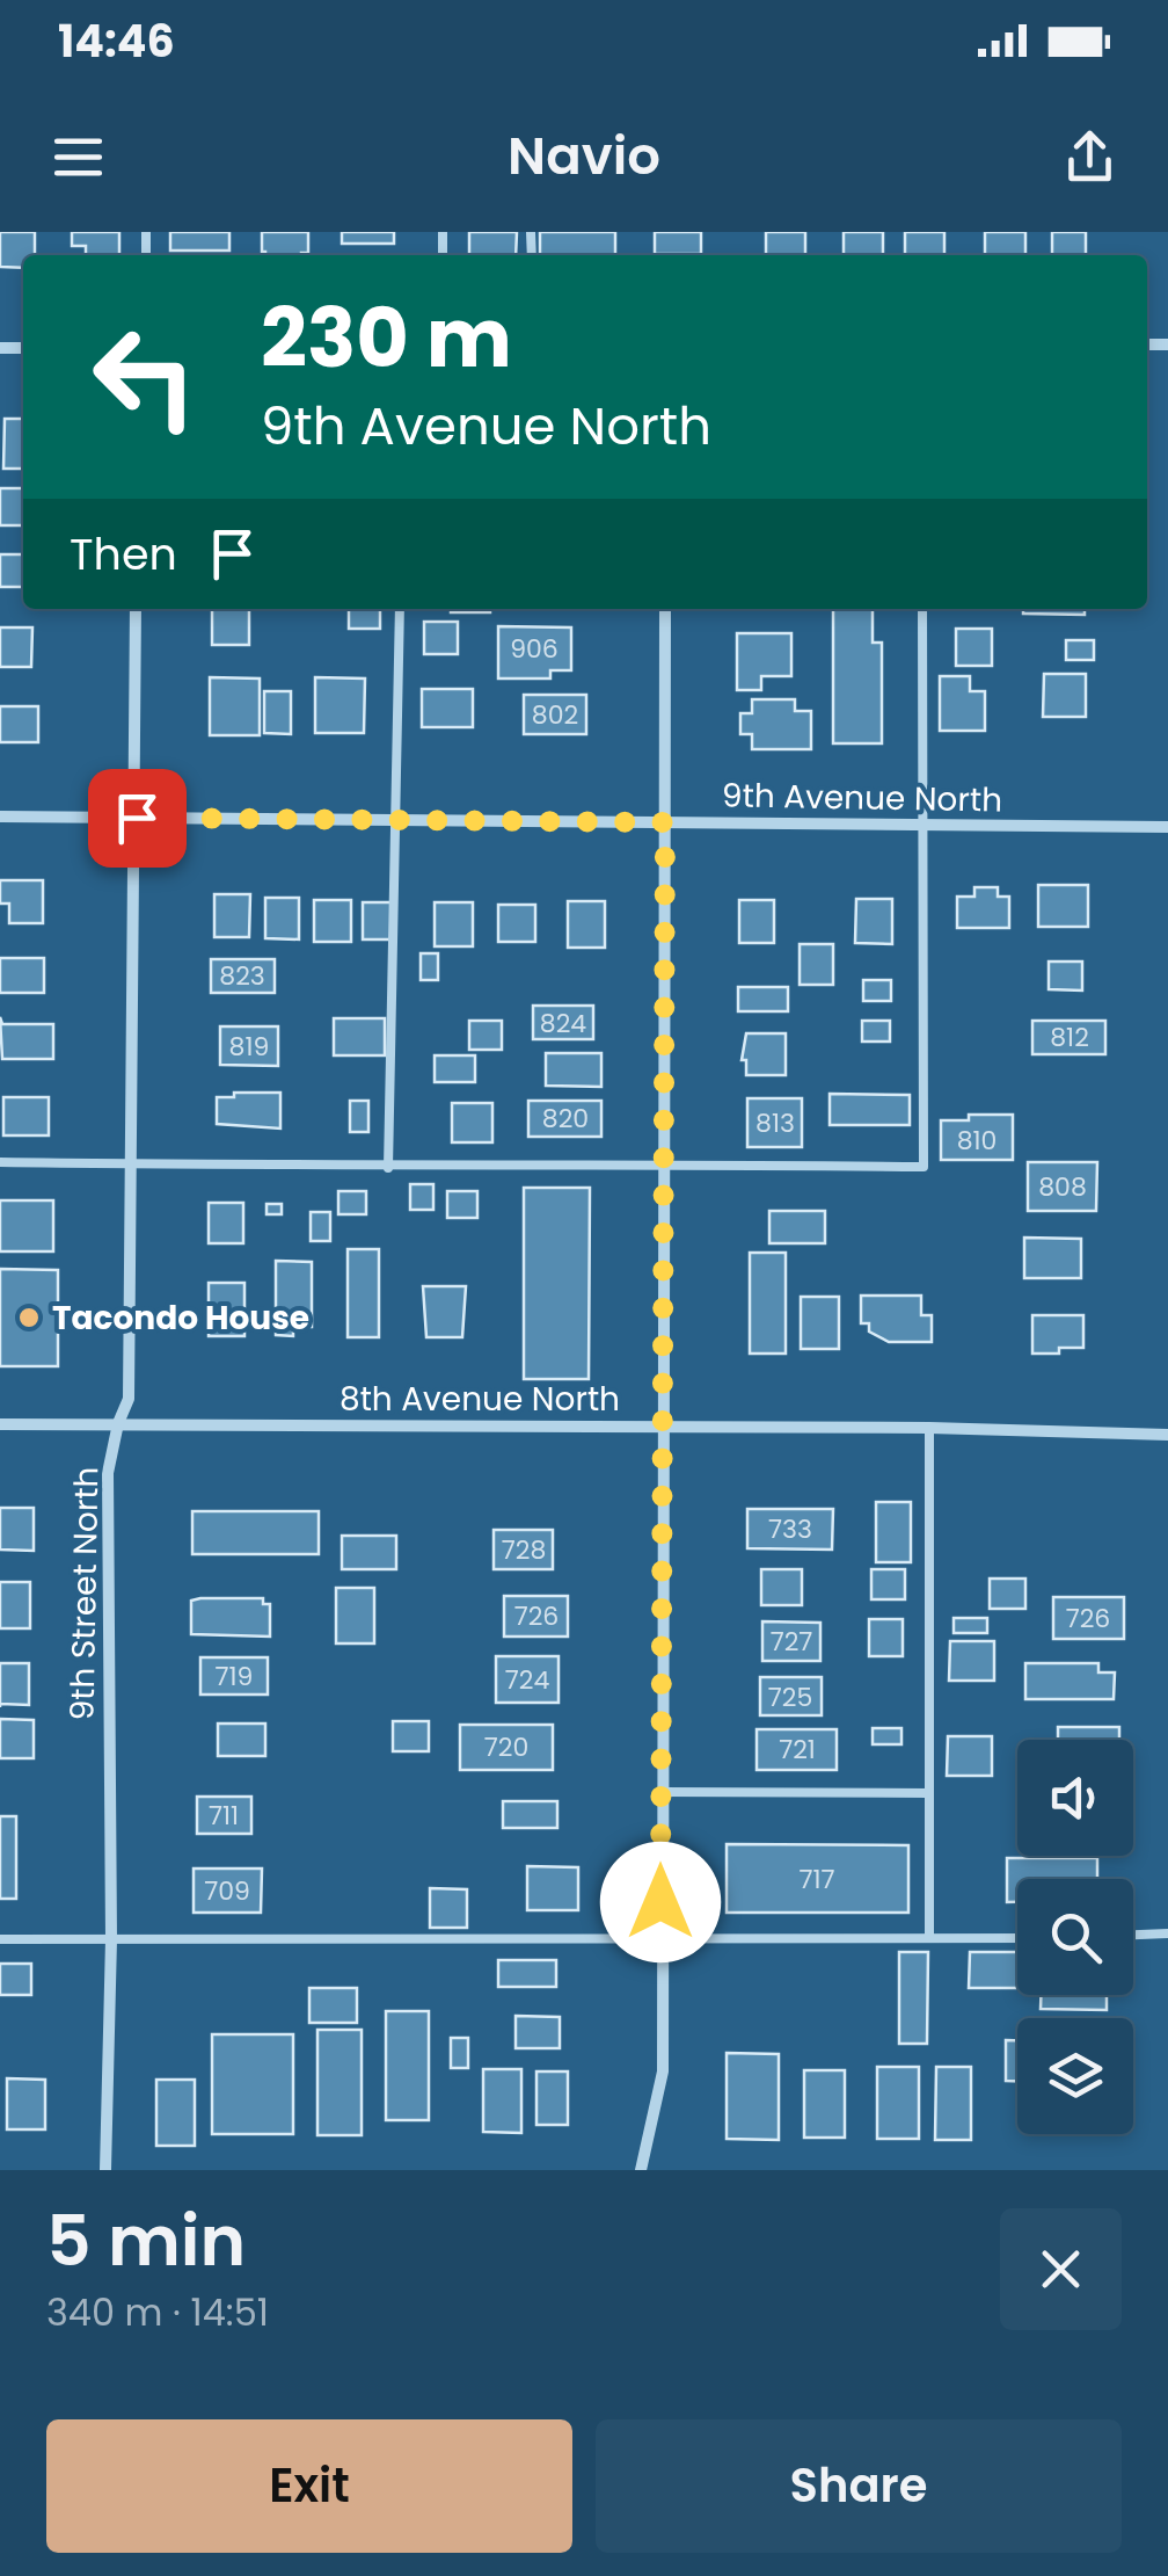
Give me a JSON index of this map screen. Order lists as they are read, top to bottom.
{
  "streets": {
    "street": ["9th Avenue North", "8th Avenue North", "9th Street North"]
  },
  "crossings": [
    ["9th Avenue North", "9th Street North"],
    ["8th Avenue North", "9th Street North"]
  ],
  "places": ["Tacondo House"],
  "house_numbers": [
    "906",
    "802",
    "823",
    "824",
    "812",
    "819",
    "820",
    "813",
    "810",
    "808",
    "733",
    "728",
    "726",
    "726",
    "727",
    "719",
    "724",
    "725",
    "720",
    "721",
    "711",
    "717",
    "709"
  ],
  "page": {
    "status": "14:46",
    "header": "Navio",
    "turn": ["230 m", "9th Avenue North"],
    "then": "Then",
    "heading": ["5 min", "340 m · 14:51"],
    "buttons": ["Exit", "Share"]
  }
}
